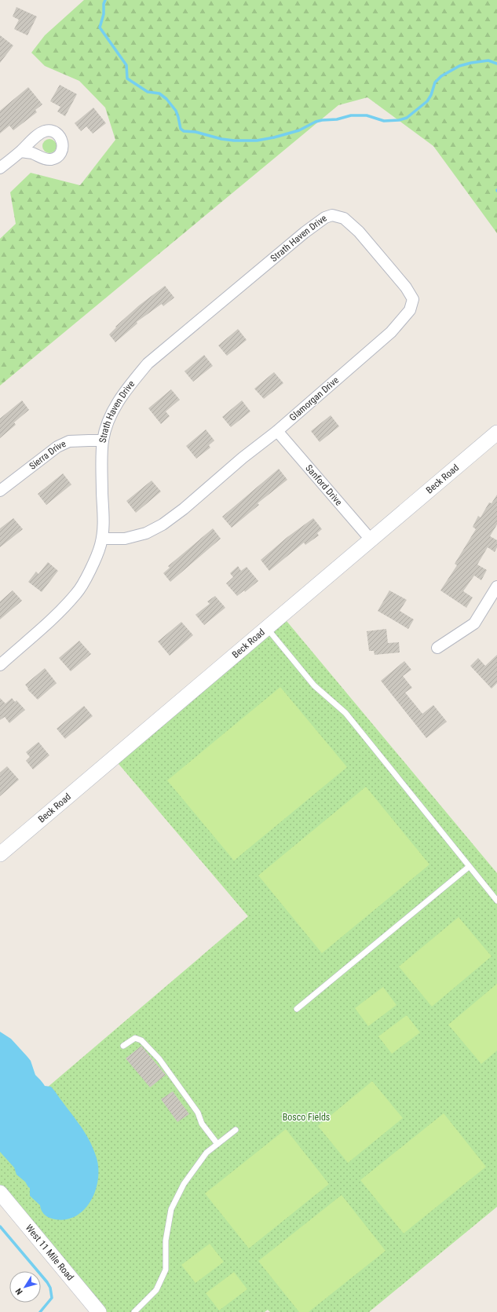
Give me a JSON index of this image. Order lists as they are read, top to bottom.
{
  "streets": {
    "main road": ["Beck Road", "West 11 Mile Road"],
    "street": [
      "Strath Haven Drive",
      "Glamorgan Drive",
      "Sierra Drive",
      "Sanford Drive"
    ]
  },
  "crossings": [
    ["Strath Haven Drive", "Glamorgan Drive"],
    ["Strath Haven Drive", "Sierra Drive"],
    ["Glamorgan Drive", "Sanford Drive"],
    ["Beck Road", "Sanford Drive"]
  ],
  "parks": ["Bosco Fields"],
  "north": "bottom left"
}
